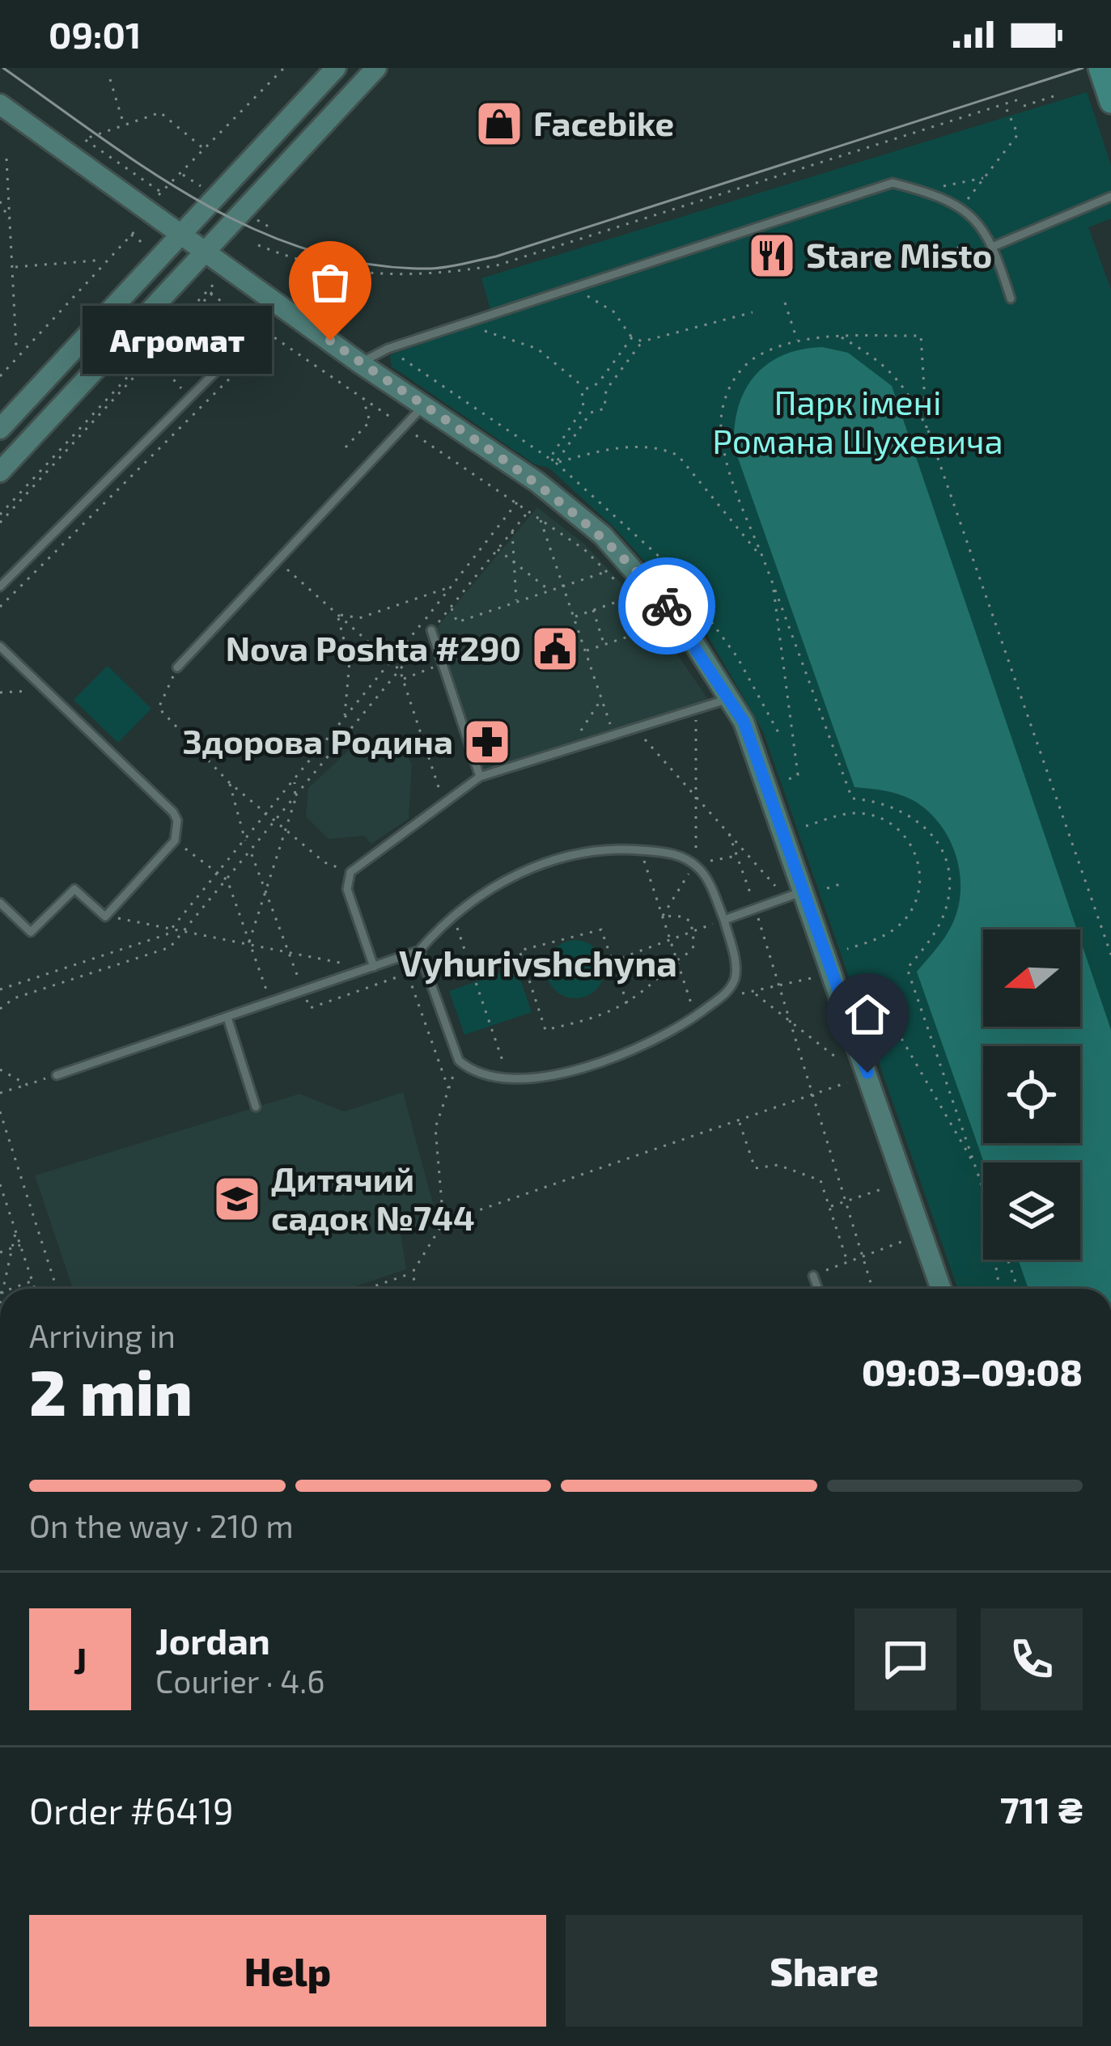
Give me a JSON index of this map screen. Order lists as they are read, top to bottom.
{
  "districts": ["Vyhurivshchyna"],
  "parks": ["Парк імені Романа Шухевича"],
  "places": {
    "shop": ["Facebike"],
    "restaurant": ["Stare Misto"],
    "other": ["Агромат"],
    "public building": ["Nova Poshta #290"],
    "pharmacy": ["Здорова Родина"],
    "school or university": ["Дитячий садок №744"]
  },
  "north": "left",
  "page": {
    "status": "09:01",
    "bubble": "Агромат",
    "heading": ["2 min", "Arriving in", "09:03–09:08"],
    "panel": [
      "Jordan",
      "Courier · 4.6",
      "Order #6419",
      "711 ₴"
    ],
    "bar": "On the way · 210 m",
    "round": "J",
    "buttons": ["Help", "Share"]
  }
}
